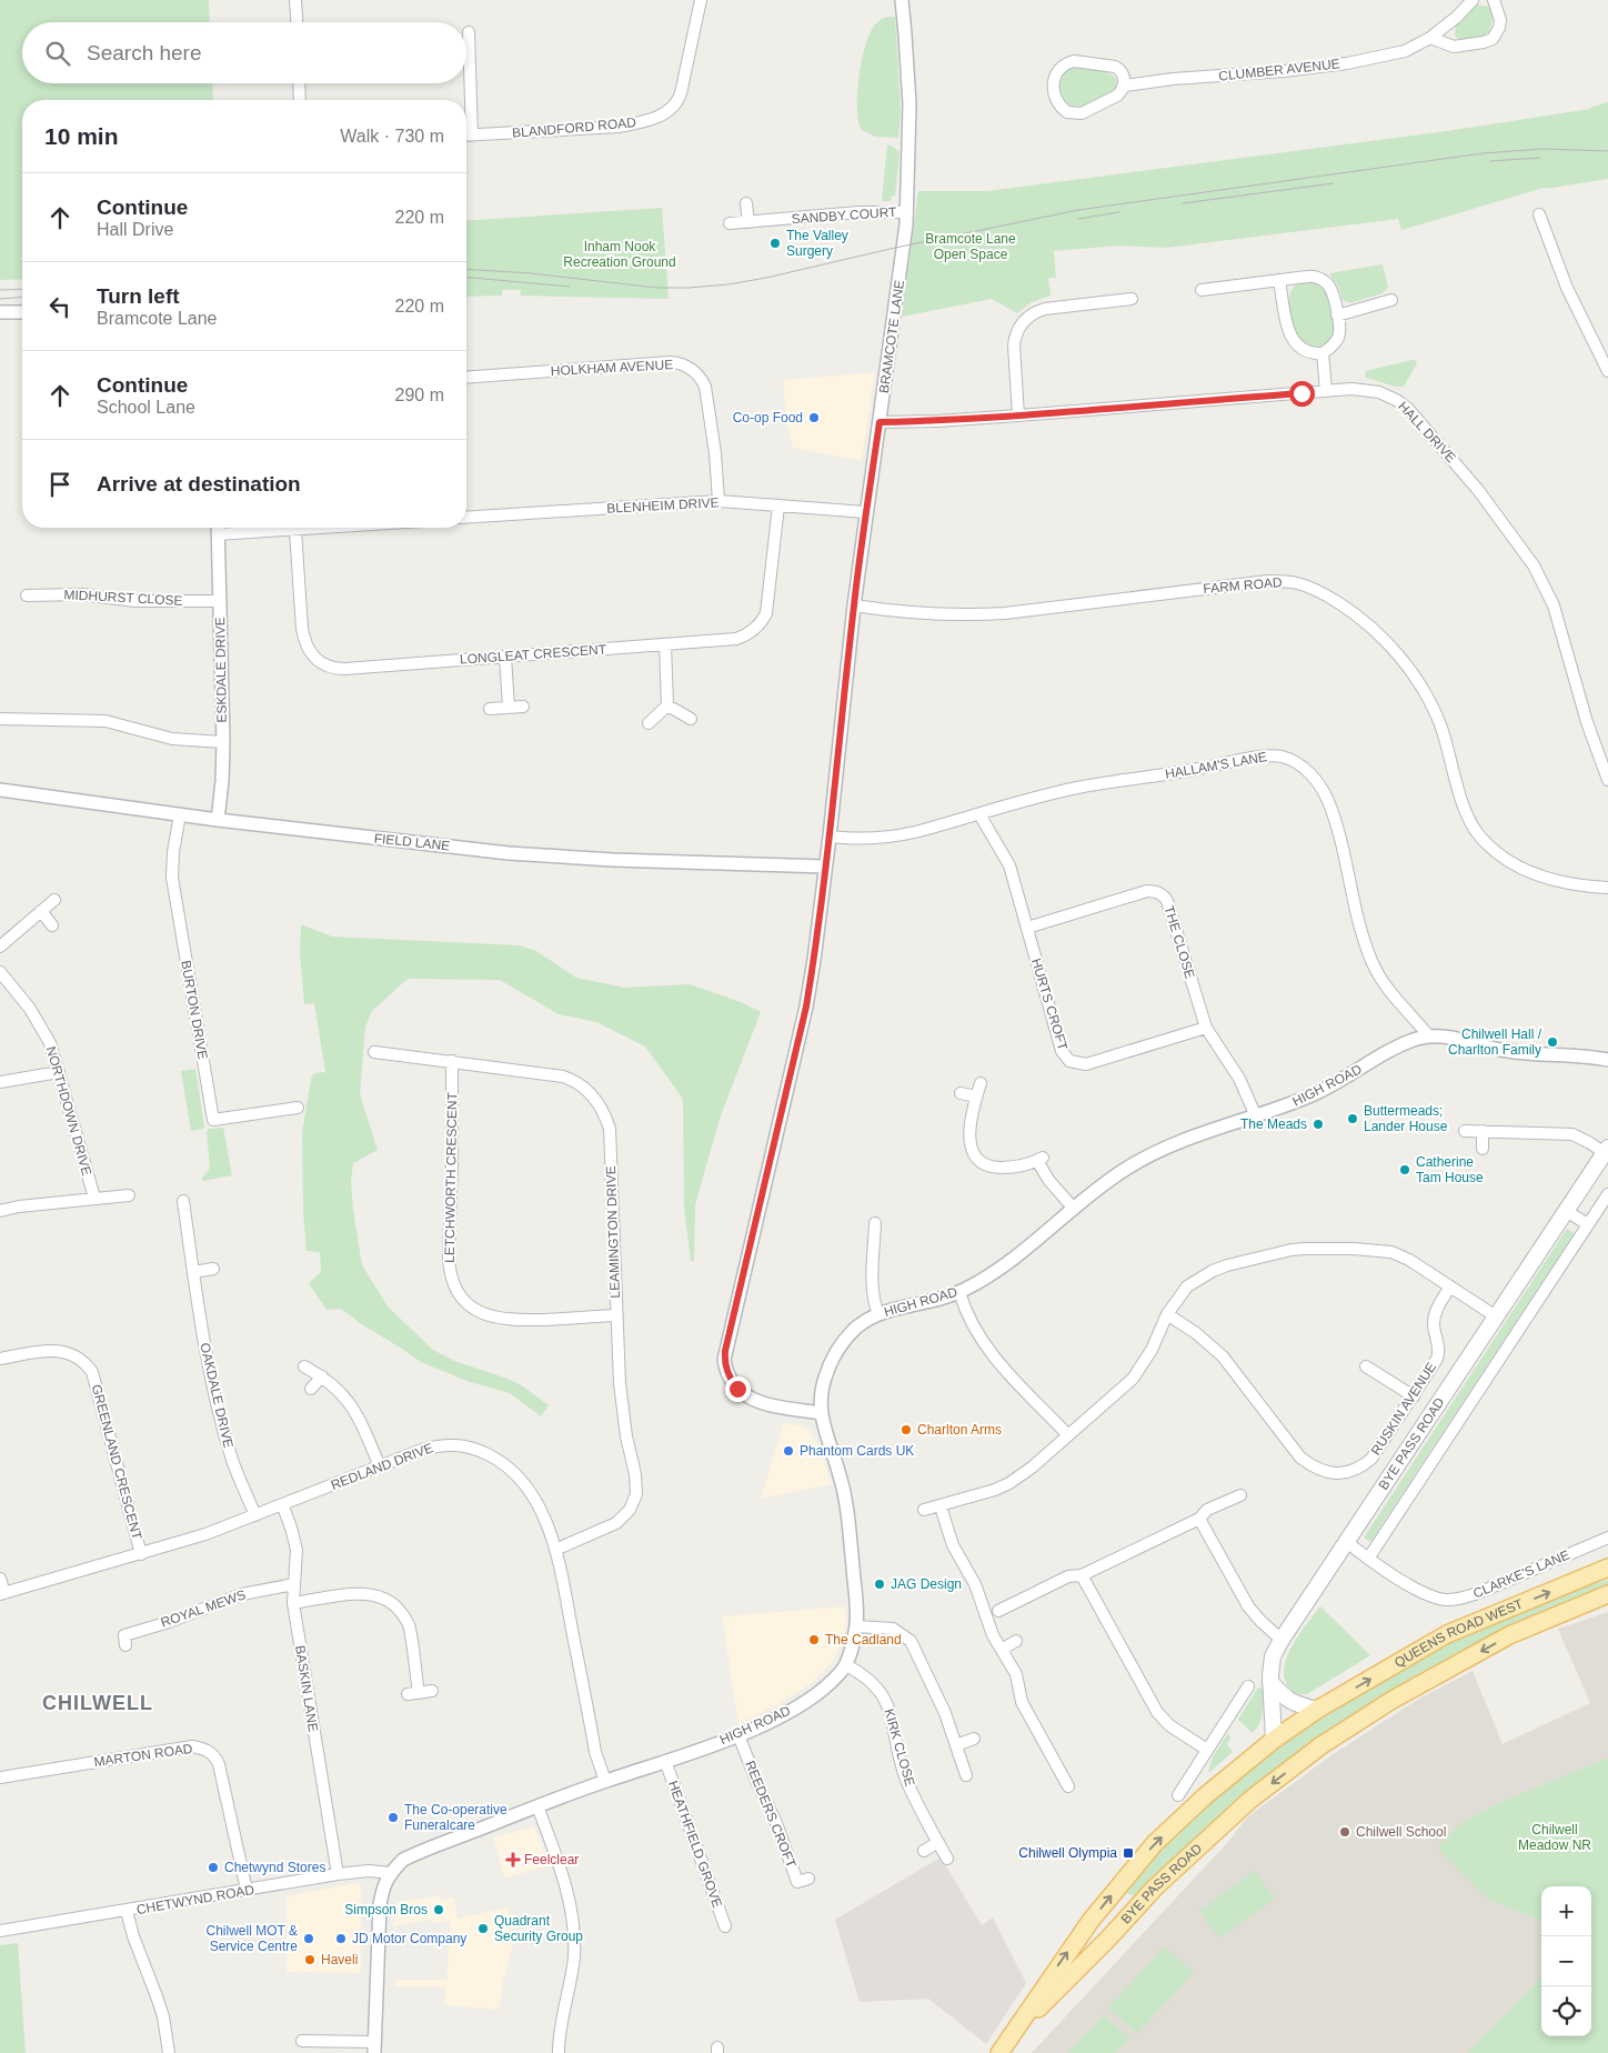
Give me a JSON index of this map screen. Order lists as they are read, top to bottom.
{
  "streets": {
    "main road": ["BYE PASS ROAD", "QUEENS ROAD WEST"],
    "street": [
      "CLUMBER AVENUE",
      "BLANDFORD ROAD",
      "SANDBY COURT",
      "BRAMCOTE LANE",
      "HOLKHAM AVENUE",
      "HALL DRIVE",
      "BLENHEIM DRIVE",
      "FARM ROAD",
      "MIDHURST CLOSE",
      "LONGLEAT CRESCENT",
      "ESKDALE DRIVE",
      "HALLAM'S LANE",
      "FIELD LANE",
      "THE CLOSE",
      "HURTS CROFT",
      "BURTON DRIVE",
      "HIGH ROAD",
      "NORTHDOWN DRIVE",
      "LETCHWORTH CRESCENT",
      "LEAMINGTON DRIVE",
      "OAKDALE DRIVE",
      "RUSKIN AVENUE",
      "GREENLAND CRESCENT",
      "REDLAND DRIVE",
      "CLARKE'S LANE",
      "ROYAL MEWS",
      "BASKIN LANE",
      "KIRK CLOSE",
      "MARTON ROAD",
      "REEDERS CROFT",
      "HEATHFIELD GROVE",
      "CHETWYND ROAD"
    ]
  },
  "crossings": [
    ["SANDBY COURT", "BRAMCOTE LANE"],
    ["BRAMCOTE LANE", "HALL DRIVE"],
    ["BRAMCOTE LANE", "BLENHEIM DRIVE"],
    ["BRAMCOTE LANE", "FARM ROAD"],
    ["BRAMCOTE LANE", "HALLAM'S LANE"],
    ["BRAMCOTE LANE", "FIELD LANE"],
    ["BRAMCOTE LANE", "HIGH ROAD"],
    ["HOLKHAM AVENUE", "BLENHEIM DRIVE"],
    ["BLENHEIM DRIVE", "LONGLEAT CRESCENT"],
    ["MIDHURST CLOSE", "ESKDALE DRIVE"],
    ["ESKDALE DRIVE", "FIELD LANE"],
    ["HALLAM'S LANE", "HURTS CROFT"],
    ["HALLAM'S LANE", "HIGH ROAD"],
    ["FIELD LANE", "BURTON DRIVE"],
    ["THE CLOSE", "HURTS CROFT"],
    ["THE CLOSE", "HIGH ROAD"],
    ["HIGH ROAD", "REDLAND DRIVE"],
    ["HIGH ROAD", "KIRK CLOSE"],
    ["HIGH ROAD", "REEDERS CROFT"],
    ["HIGH ROAD", "HEATHFIELD GROVE"],
    ["HIGH ROAD", "CHETWYND ROAD"],
    ["LETCHWORTH CRESCENT", "LEAMINGTON DRIVE"],
    ["LEAMINGTON DRIVE", "REDLAND DRIVE"],
    ["OAKDALE DRIVE", "REDLAND DRIVE"],
    ["BYE PASS ROAD", "CLARKE'S LANE"],
    ["BYE PASS ROAD", "QUEENS ROAD WEST"],
    ["GREENLAND CRESCENT", "REDLAND DRIVE"],
    ["REDLAND DRIVE", "BASKIN LANE"],
    ["ROYAL MEWS", "BASKIN LANE"],
    ["BASKIN LANE", "CHETWYND ROAD"],
    ["MARTON ROAD", "CHETWYND ROAD"]
  ],
  "districts": ["CHILWELL"],
  "parks": ["Bramcote Lane Open Space", "Inham Nook Recreation Ground", "Chilwell Meadow NR"],
  "places": {
    "other": [
      "The Valley Surgery",
      "Co-op Food",
      "Chilwell Hall / Charlton Family",
      "Buttermeads; Lander House",
      "The Meads",
      "Catherine Tam House",
      "Charlton Arms",
      "Phantom Cards UK",
      "JAG Design",
      "The Cadland",
      "The Co-operative Funeralcare",
      "Chilwell School",
      "Chetwynd Stores",
      "Simpson Bros",
      "Quadrant Security Group",
      "Chilwell MOT & Service Centre",
      "JD Motor Company",
      "Haveli"
    ],
    "transit": ["Chilwell Olympia"],
    "health": ["Feelclear"]
  },
  "page": {
    "search": "Search here",
    "heading": ["10 min", "Walk · 730 m"],
    "list": [
      ["Continue", "Hall Drive", "220 m"],
      ["Turn left", "Bramcote Lane", "220 m"],
      ["Continue", "School Lane", "290 m"],
      "Arrive at destination"
    ],
    "map_buttons": ["+", "−"]
  }
}
